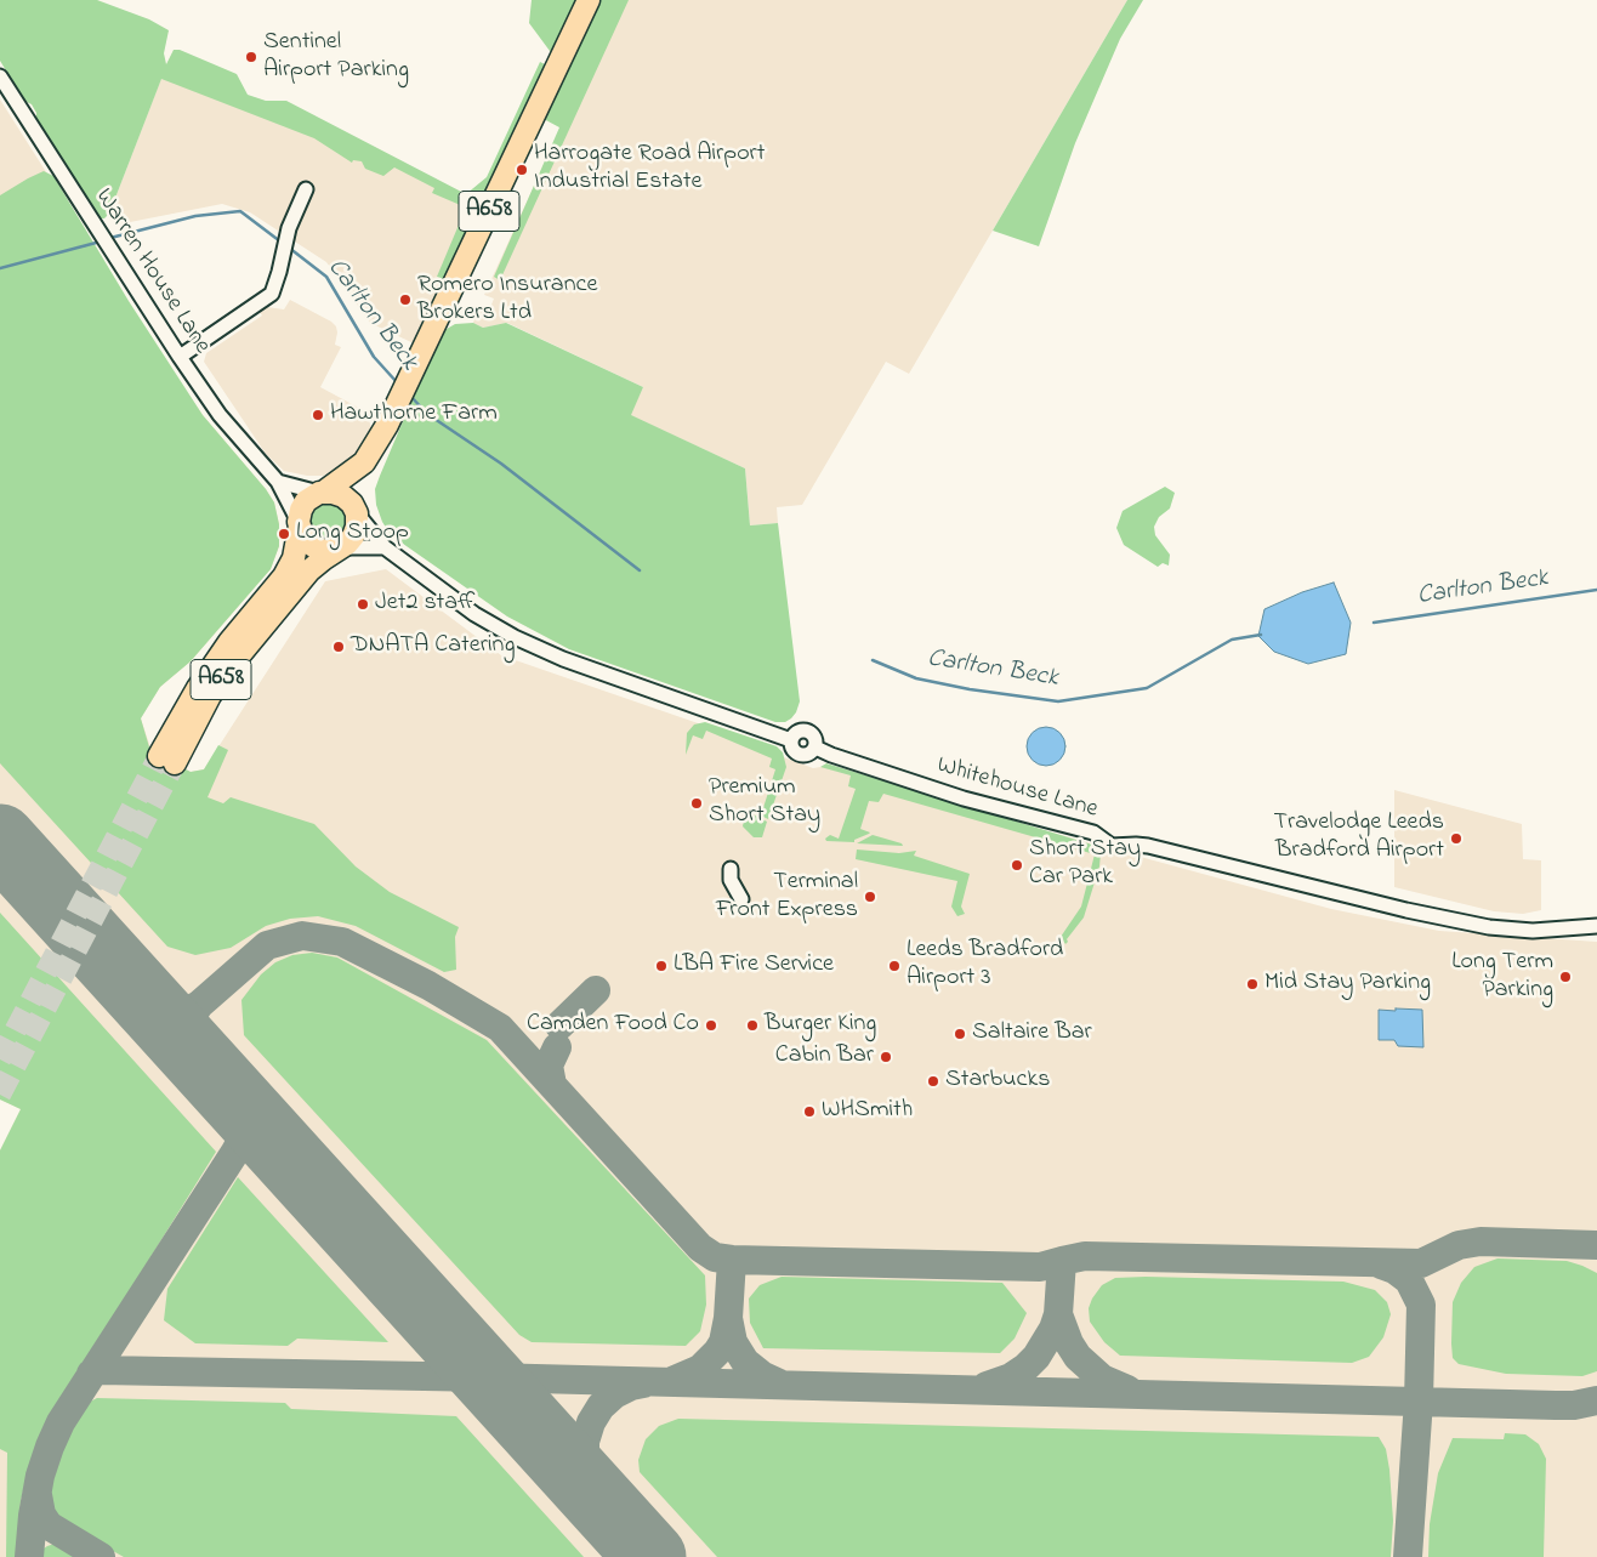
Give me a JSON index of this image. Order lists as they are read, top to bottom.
{
  "streets": {
    "highway": ["A658"],
    "street": ["Warren House Lane", "Whitehouse Lane"]
  },
  "crossings": [
    ["A658", "Warren House Lane"]
  ],
  "water": ["Carlton Beck"],
  "places": [
    "Sentinel Airport Parking",
    "Harrogate Road Airport Industrial Estate",
    "Romero Insurance Brokers Ltd",
    "Hawthorne Farm",
    "Long Stoop",
    "Jet2 staff",
    "DNATA Catering",
    "Premium Short Stay",
    "Travelodge Leeds Bradford Airport",
    "Short Stay Car Park",
    "Terminal Front Express",
    "LBA Fire Service",
    "Leeds Bradford Airport 3",
    "Long Term Parking",
    "Mid Stay Parking",
    "Camden Food Co",
    "Burger King",
    "Saltaire Bar",
    "Cabin Bar",
    "Starbucks",
    "WHSmith"
  ]
}
